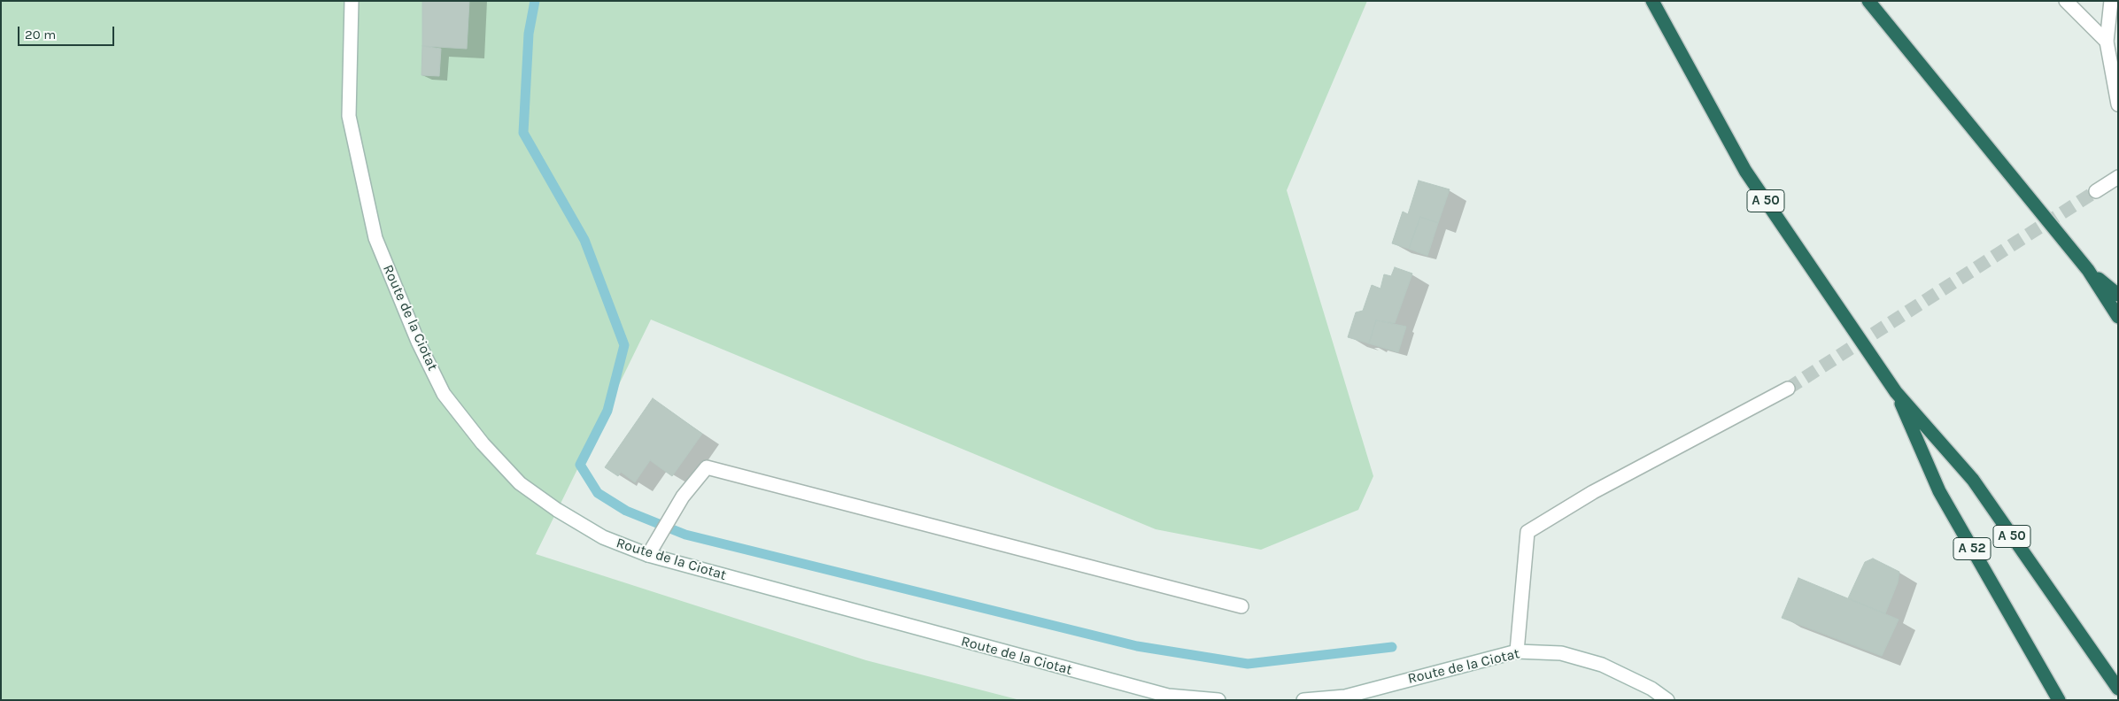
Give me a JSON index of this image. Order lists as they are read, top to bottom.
{
  "streets": {
    "highway": ["A 50", "A 52"],
    "main road": ["Route de la Ciotat"]
  },
  "crossings": [
    ["A 50", "A 52"]
  ],
  "scale_bar": "20 m"
}
